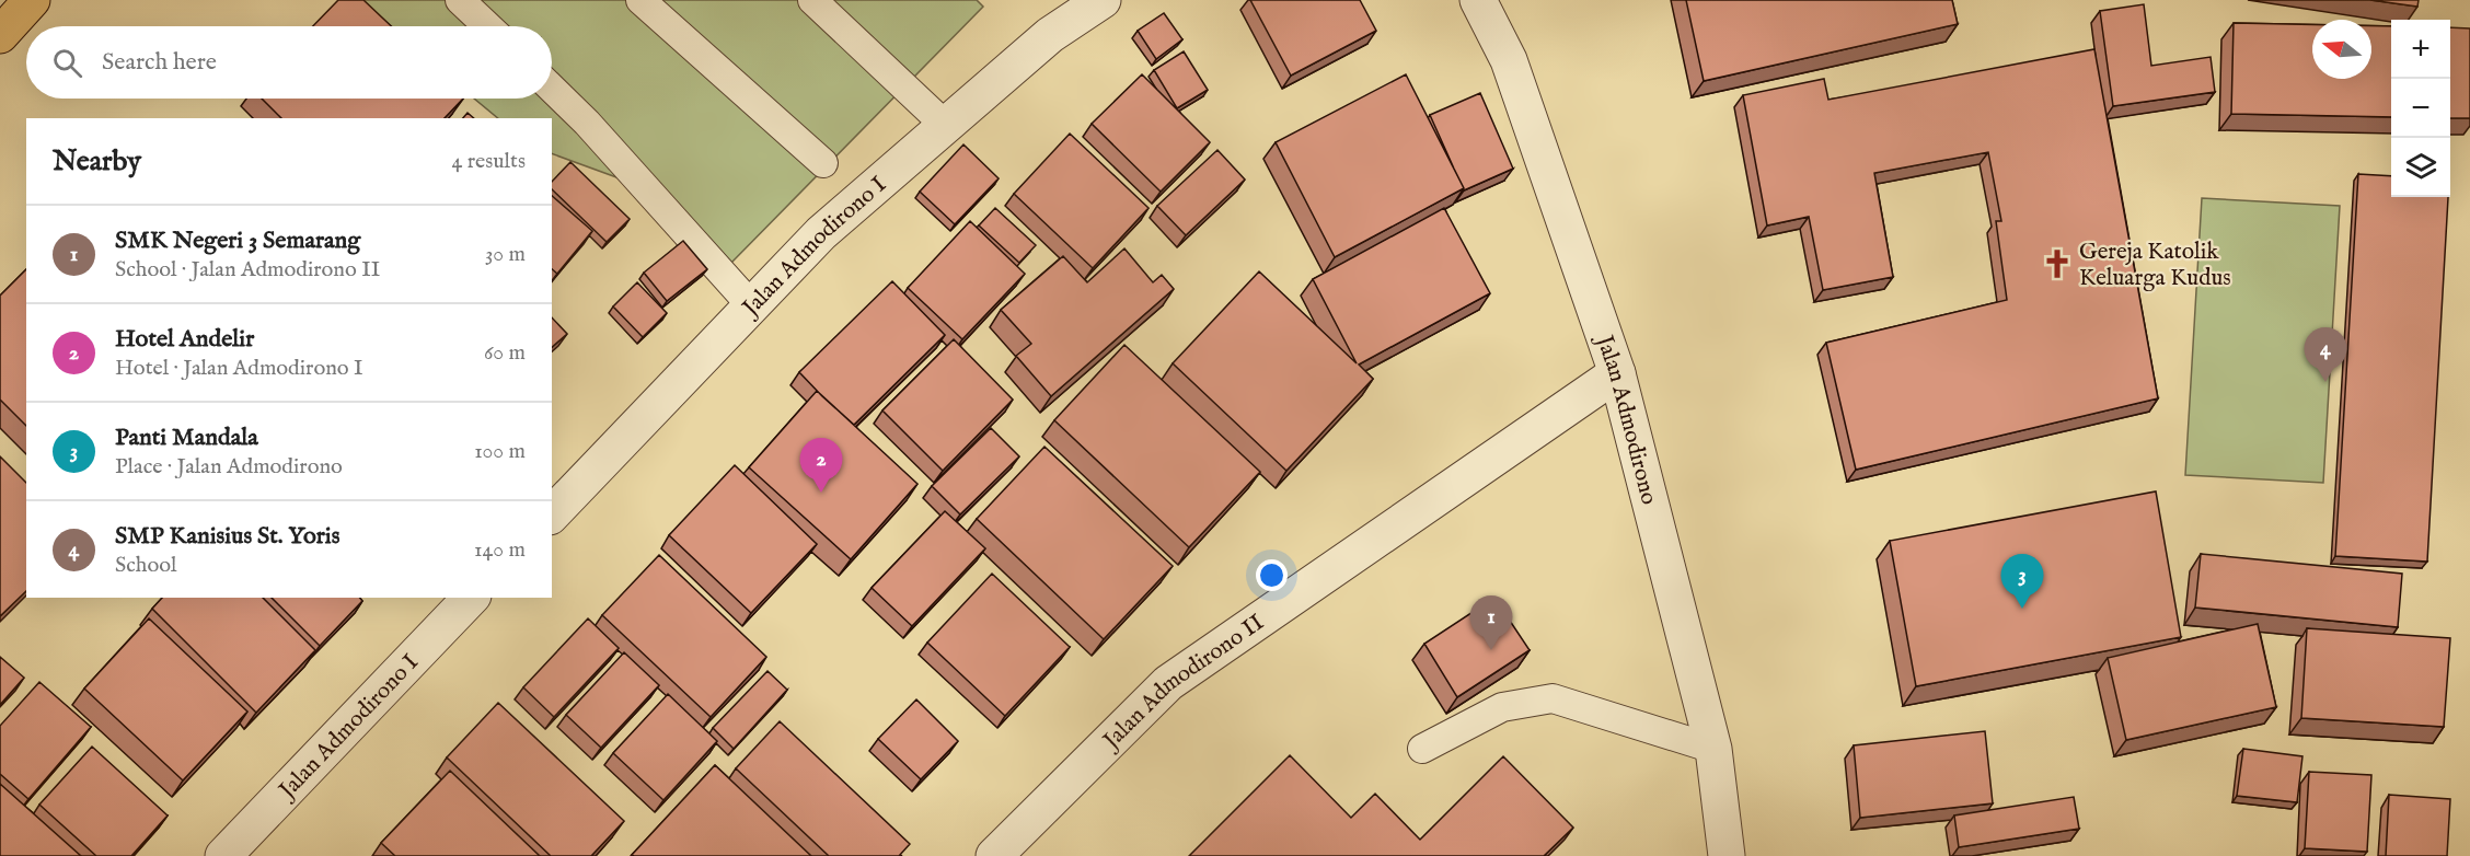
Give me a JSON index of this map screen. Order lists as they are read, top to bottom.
{
  "streets": {
    "street": ["Jalan Admodirono I", "Jalan Admodirono", "Jalan Admodirono II"]
  },
  "crossings": [
    ["Jalan Admodirono", "Jalan Admodirono II"]
  ],
  "places": {
    "church": ["Gereja Katolik Keluarga Kudus"]
  },
  "north": "left",
  "page": {
    "map_buttons": ["+", "−"],
    "search": "Search here",
    "heading": ["Nearby", "4 results"],
    "list": [
      {
        "mark": "1",
        "name": "SMK Negeri 3 Semarang",
        "note": "School · Jalan Admodirono II",
        "value": "30 m"
      },
      {
        "mark": "2",
        "name": "Hotel Andelir",
        "note": "Hotel · Jalan Admodirono I",
        "value": "60 m"
      },
      {
        "mark": "3",
        "name": "Panti Mandala",
        "note": "Place · Jalan Admodirono",
        "value": "100 m"
      },
      {
        "mark": "4",
        "name": "SMP Kanisius St. Yoris",
        "note": "School",
        "value": "140 m"
      }
    ],
    "pins": [
      "4",
      "2",
      "3",
      "1"
    ]
  }
}
